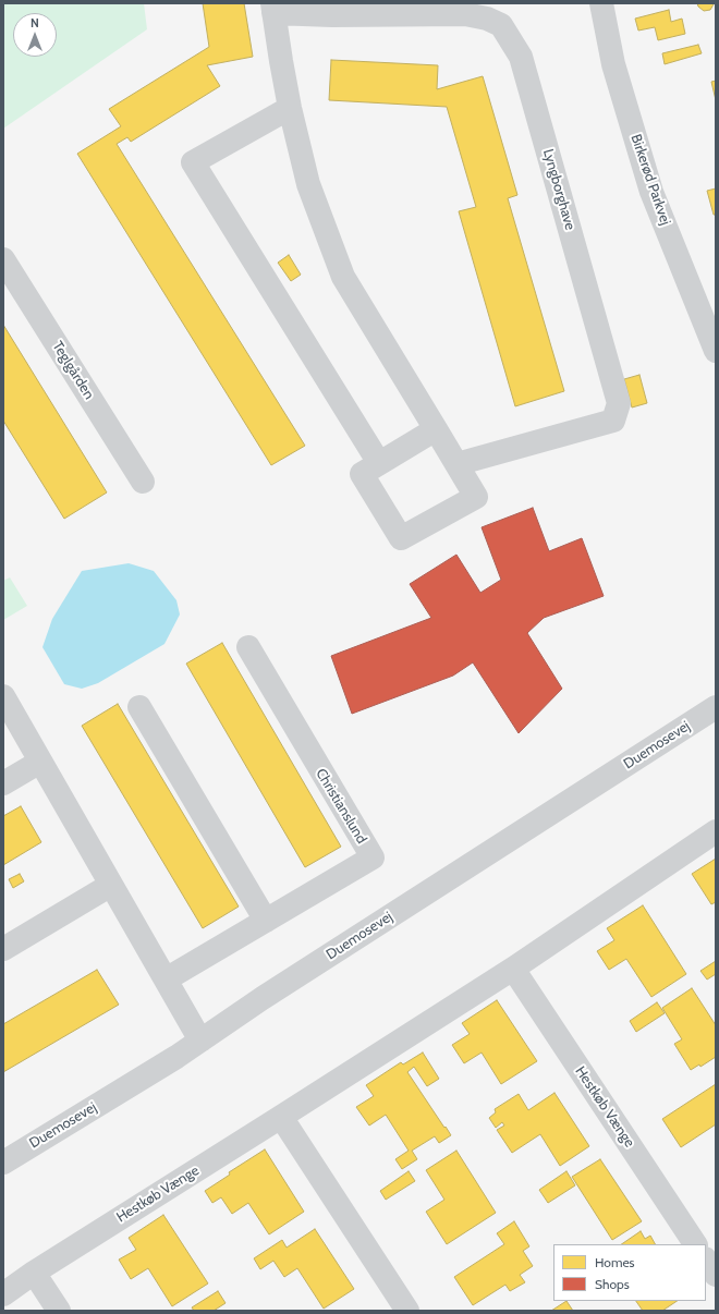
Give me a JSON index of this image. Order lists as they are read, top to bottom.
{
  "streets": {
    "street": [
      "Birkerød Parkvej",
      "Lyngborghave",
      "Teglgården",
      "Duemosevej",
      "Christianslund",
      "Hestkøb Vænge"
    ]
  },
  "legend": ["Homes", "Shops"],
  "north": "top"
}
